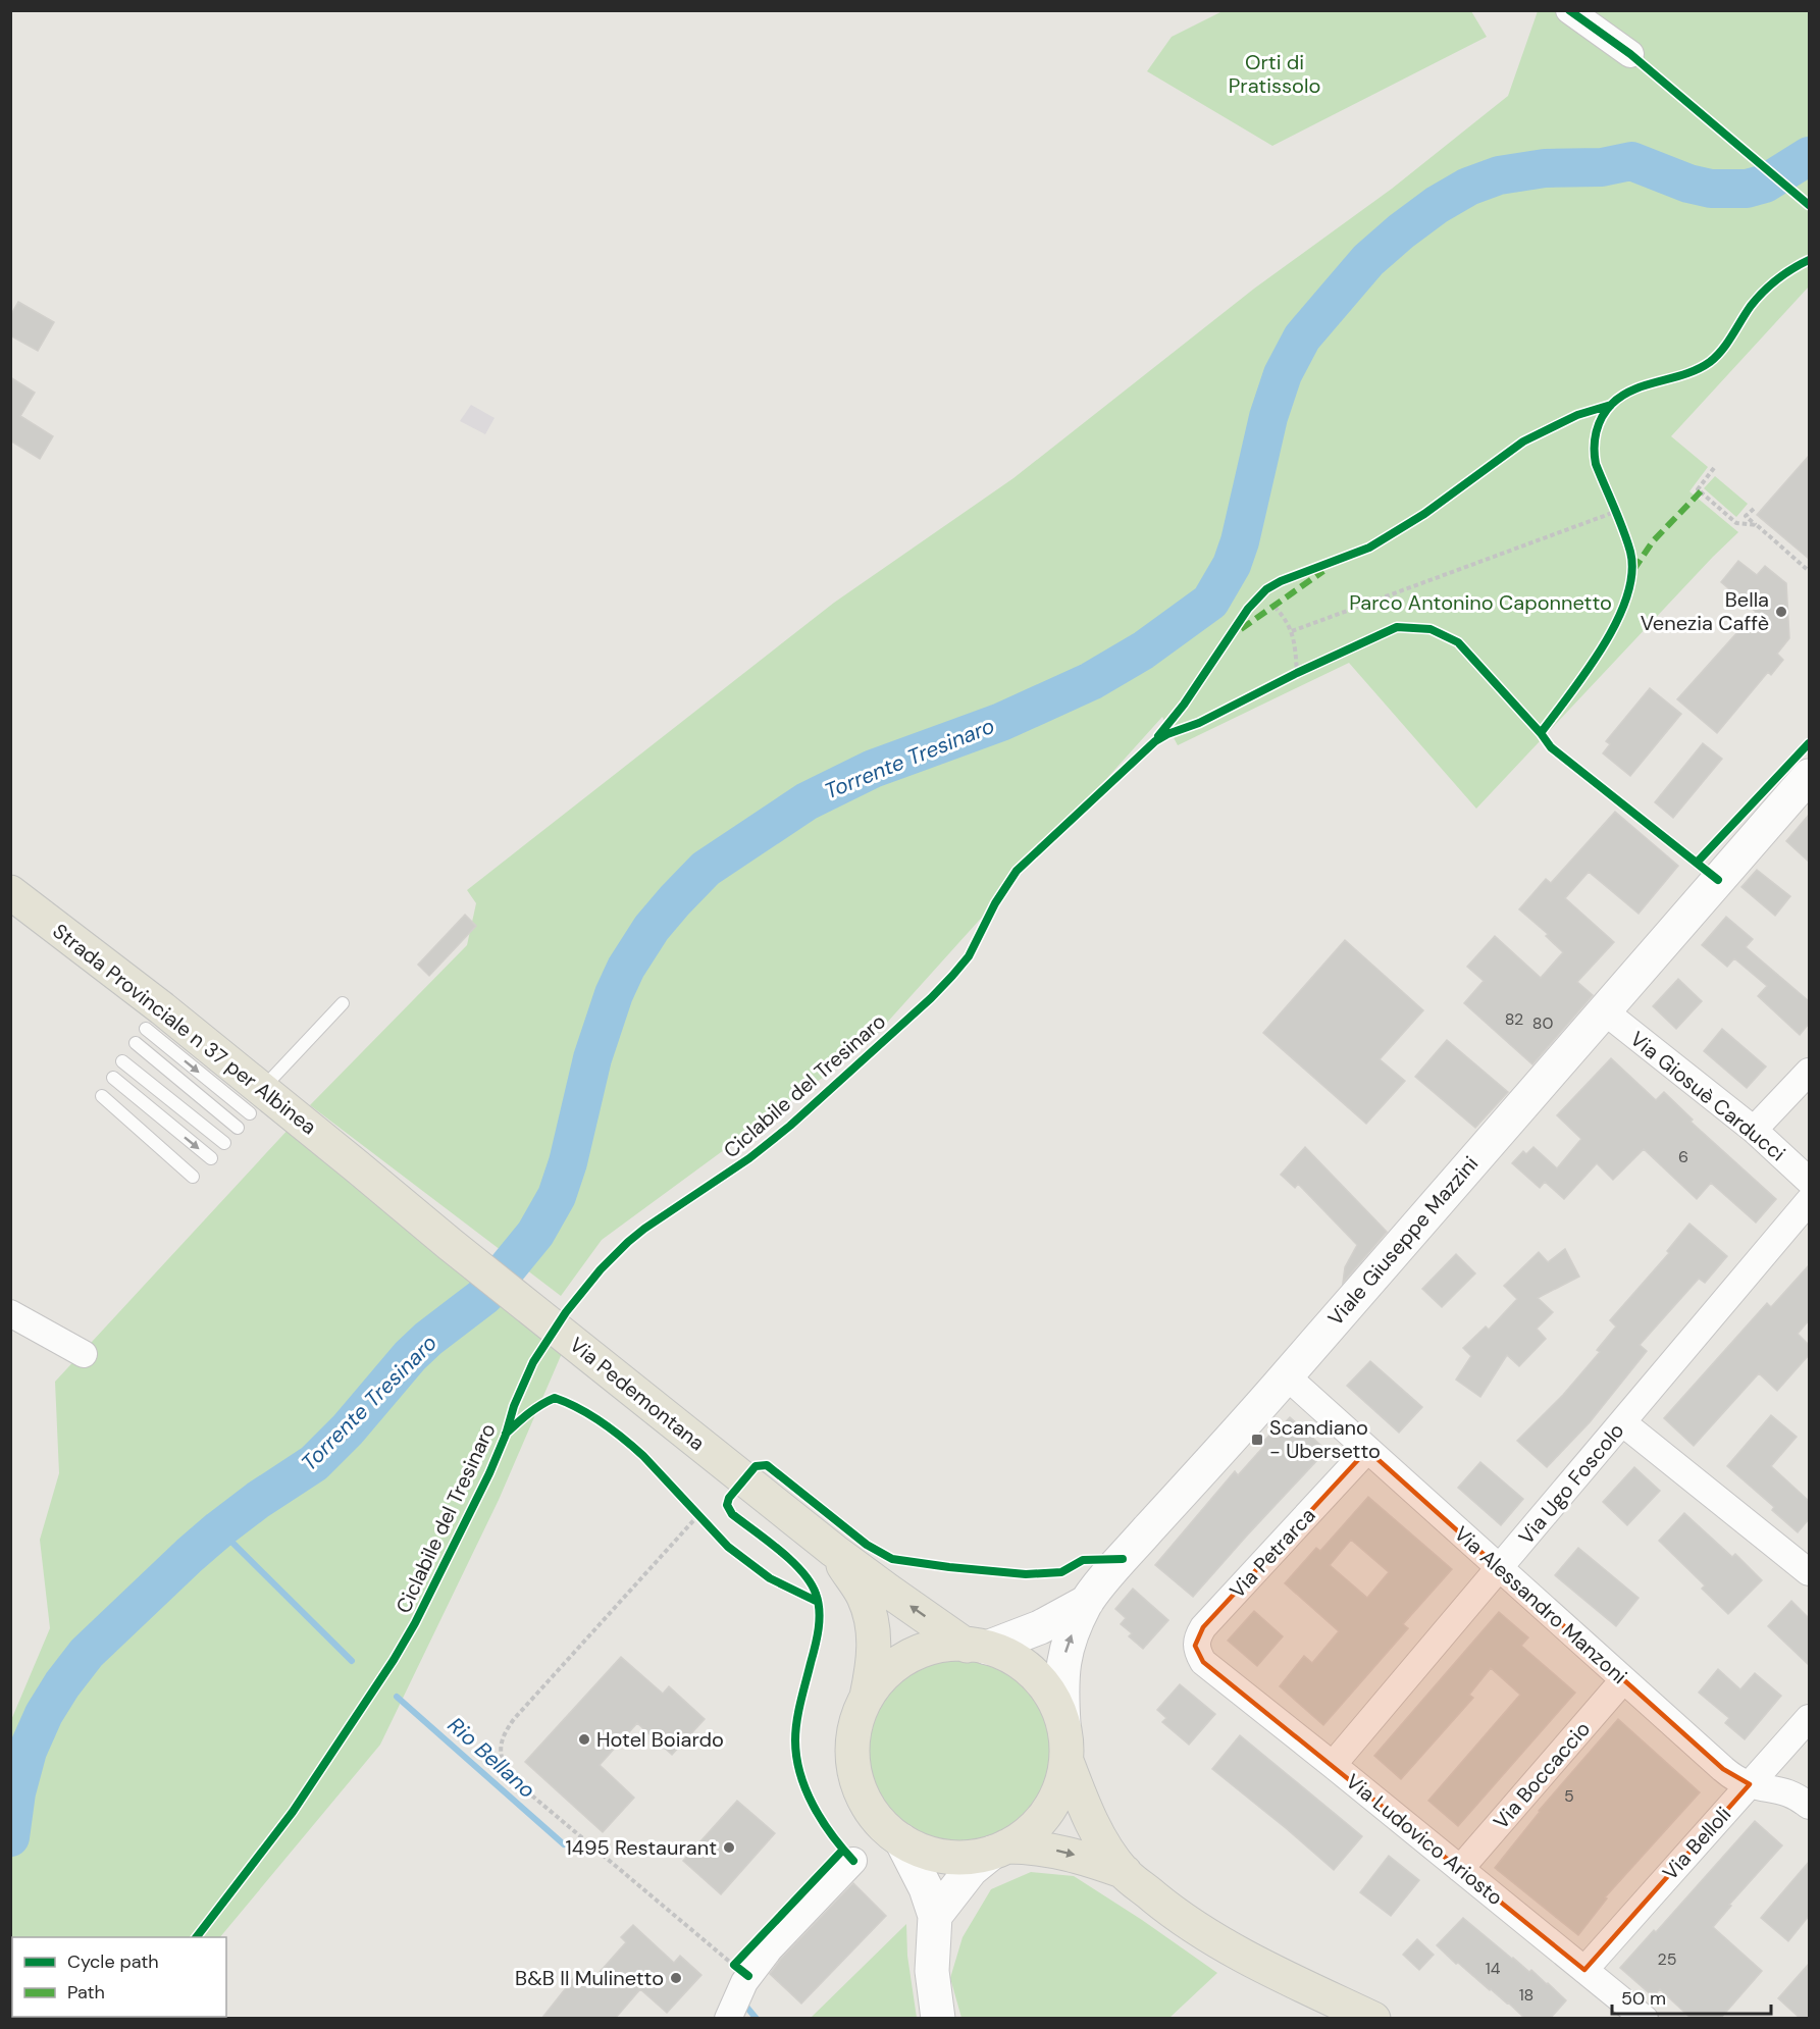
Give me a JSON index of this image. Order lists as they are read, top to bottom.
{
  "streets": {
    "main road": ["Strada Provinciale n 37 per Albinea", "Via Pedemontana"],
    "street": [
      "Via Giosuè Carducci",
      "Viale Giuseppe Mazzini",
      "Via Ugo Foscolo",
      "Via Petrarca",
      "Via Alessandro Manzoni",
      "Via Boccaccio",
      "Via Ludovico Ariosto",
      "Via Belloli"
    ],
    "cycle path": ["Ciclabile del Tresinaro"]
  },
  "crossings": [
    ["Strada Provinciale n 37 per Albinea", "Via Pedemontana"],
    ["Via Giosuè Carducci", "Viale Giuseppe Mazzini"],
    ["Viale Giuseppe Mazzini", "Via Pedemontana"],
    ["Viale Giuseppe Mazzini", "Via Alessandro Manzoni"],
    ["Via Ugo Foscolo", "Via Alessandro Manzoni"],
    ["Via Ugo Foscolo", "Via Ludovico Ariosto"],
    ["Via Petrarca", "Via Alessandro Manzoni"],
    ["Via Petrarca", "Via Ludovico Ariosto"],
    ["Via Alessandro Manzoni", "Via Boccaccio"],
    ["Via Alessandro Manzoni", "Via Belloli"],
    ["Via Boccaccio", "Via Ludovico Ariosto"],
    ["Via Ludovico Ariosto", "Via Belloli"]
  ],
  "water": ["Torrente Tresinaro", "Rio Bellano"],
  "parks": ["Orti di Pratissolo", "Parco Antonino Caponnetto"],
  "places": {
    "other": [
      "Bella Venezia Caffè",
      "Hotel Boiardo",
      "1495 Restaurant",
      "B&B Il Mulinetto"
    ],
    "transit": ["Scandiano - Ubersetto"]
  },
  "house_numbers": [
    "82",
    "80",
    "6",
    "5",
    "25",
    "14",
    "18"
  ],
  "legend": ["Cycle path", "Path"],
  "scale_bar": "50 m"
}
